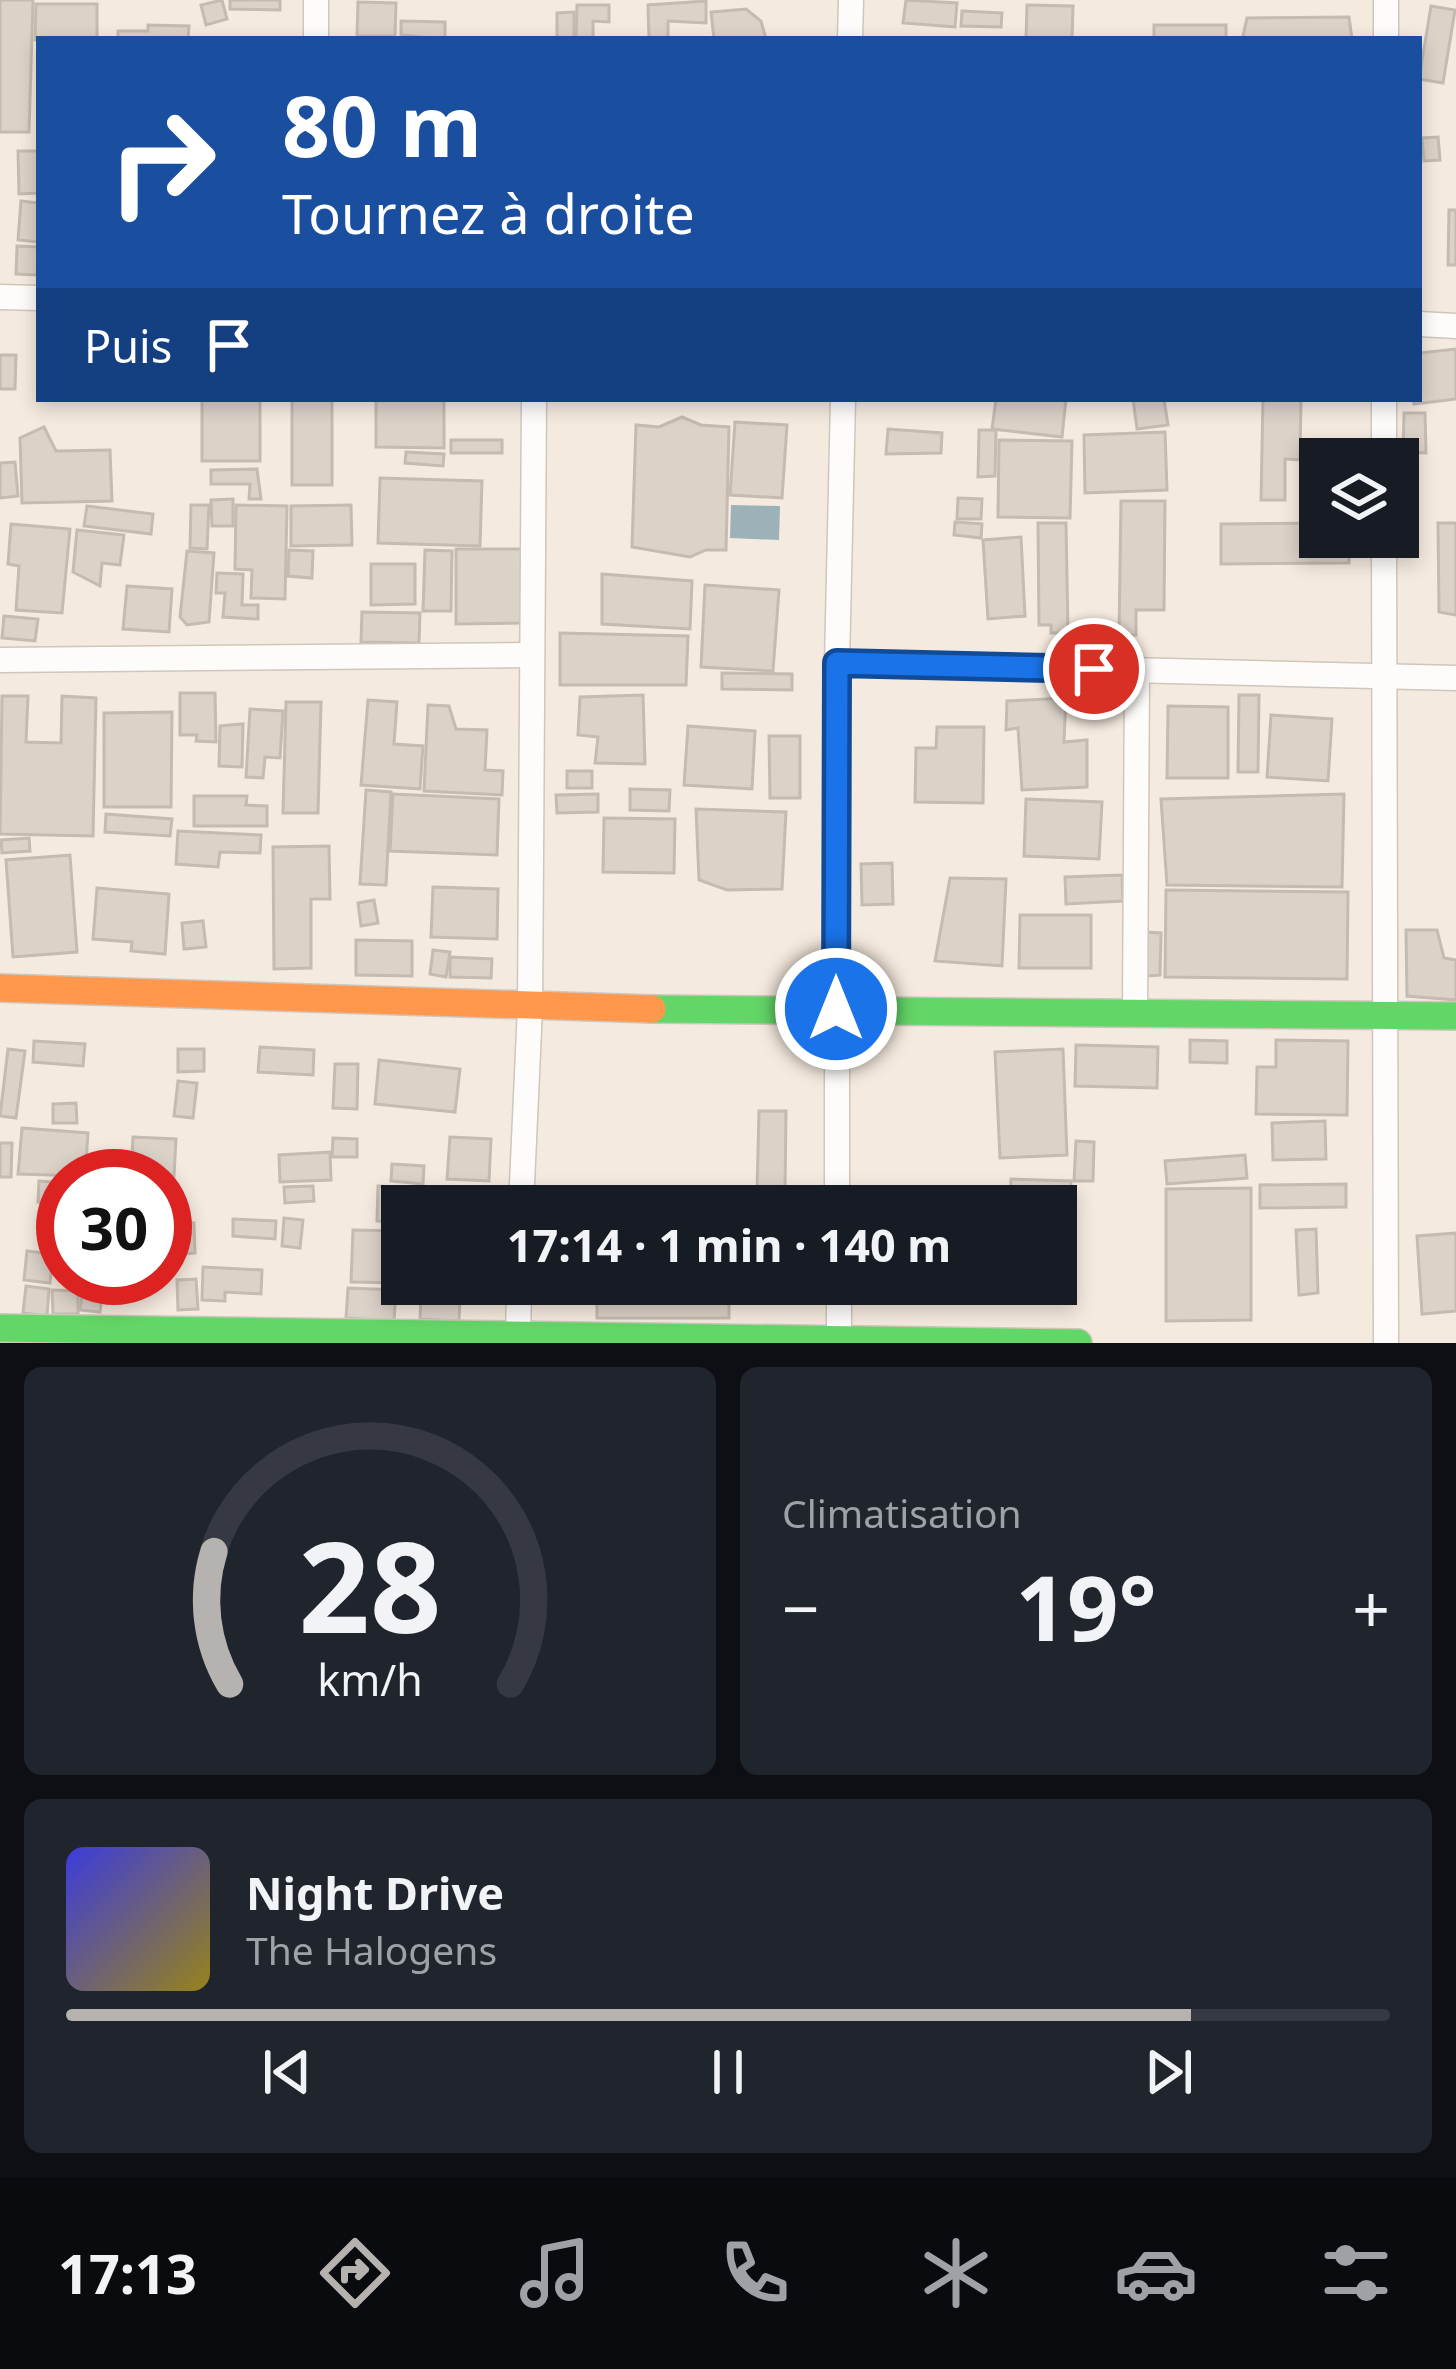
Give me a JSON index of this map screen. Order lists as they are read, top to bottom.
{
  "page": {
    "turn": ["80 m", "Tournez à droite"],
    "then": "Puis",
    "limit": "30",
    "trip": "17:14 · 1 min · 140 m",
    "tile": "Climatisation",
    "heat": ["−", "19°", "+"],
    "song": ["Night Drive", "The Halogens"],
    "tabs": "17:13",
    "gauge": ["28", "km/h"]
  }
}
